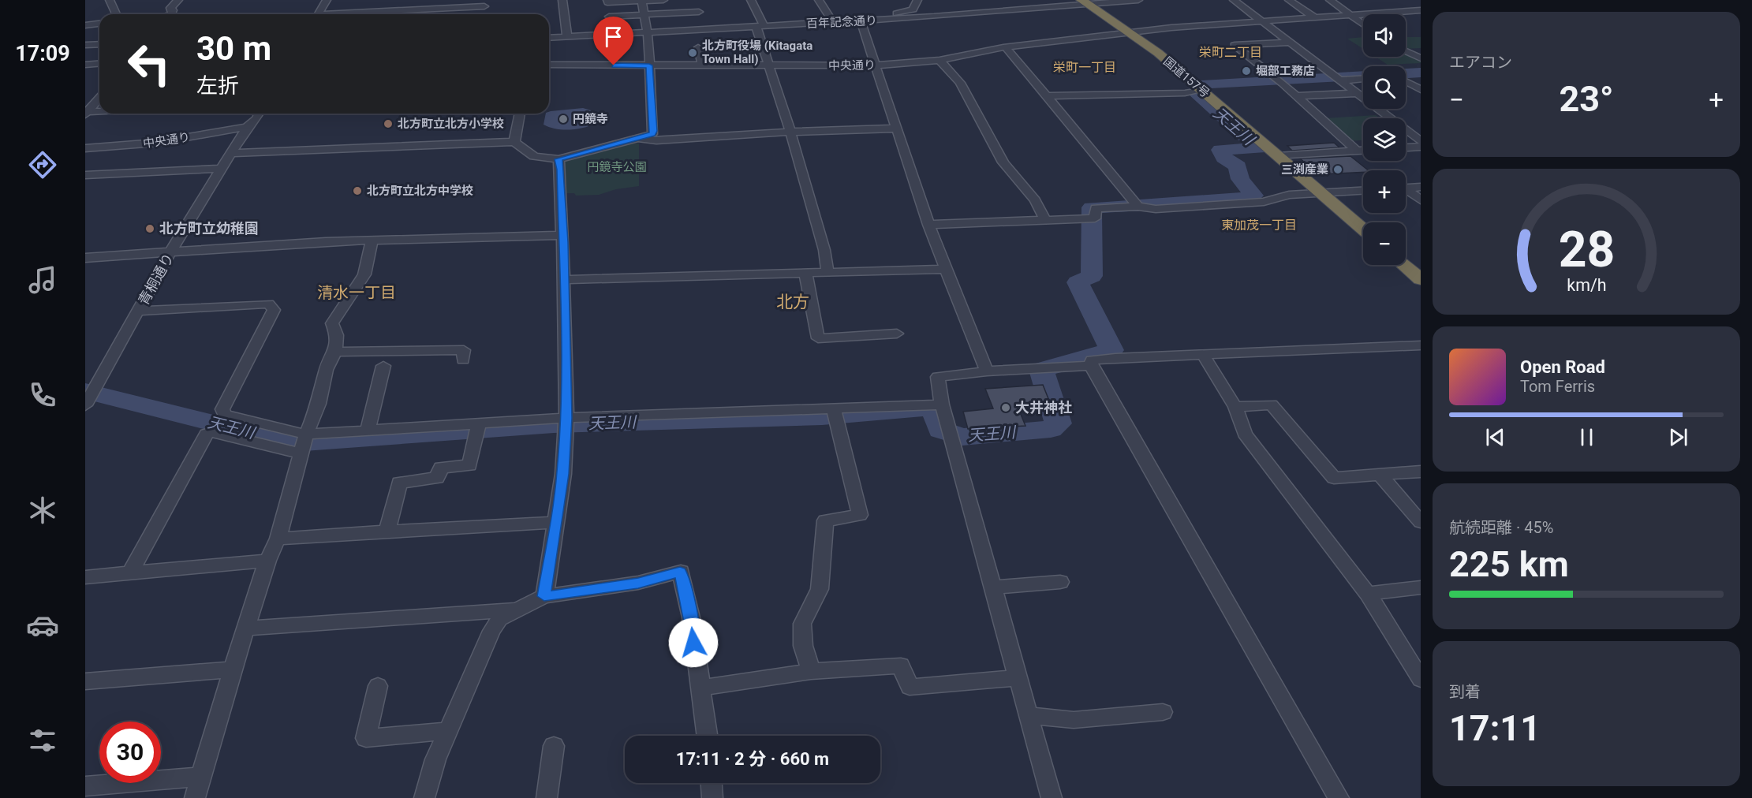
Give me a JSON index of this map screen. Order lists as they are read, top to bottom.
{
  "streets": {
    "highway": ["国道157号"],
    "street": ["百年記念通り", "中央通り", "青桐通り"]
  },
  "crossings": [
    ["百年記念通り", "国道157号"],
    ["中央通り", "国道157号"],
    ["中央通り", "青桐通り"]
  ],
  "districts": [
    "栄町二丁目",
    "栄町一丁目",
    "東加茂一丁目",
    "清水一丁目",
    "北方"
  ],
  "water": ["天王川"],
  "parks": ["円鏡寺公園"],
  "places": [
    "北方町役場 (Kitagata Town Hall)",
    "堀部工務店",
    "円鏡寺",
    "北方町立北方小学校",
    "三渕産業",
    "北方町立北方中学校",
    "北方町立幼稚園",
    "大井神社"
  ],
  "page": {
    "tabs": "17:09",
    "tile": [
      "エアコン",
      ["航続距離 · 45%", "225 km"],
      ["到着", "17:11"]
    ],
    "map_buttons": ["+", "−"],
    "turn": ["30 m", "左折"],
    "heat": ["−", "23°", "+"],
    "song": ["Open Road", "Tom Ferris"],
    "limit": "30",
    "trip": "17:11 · 2 分 · 660 m",
    "gauge": ["28", "km/h"]
  }
}
